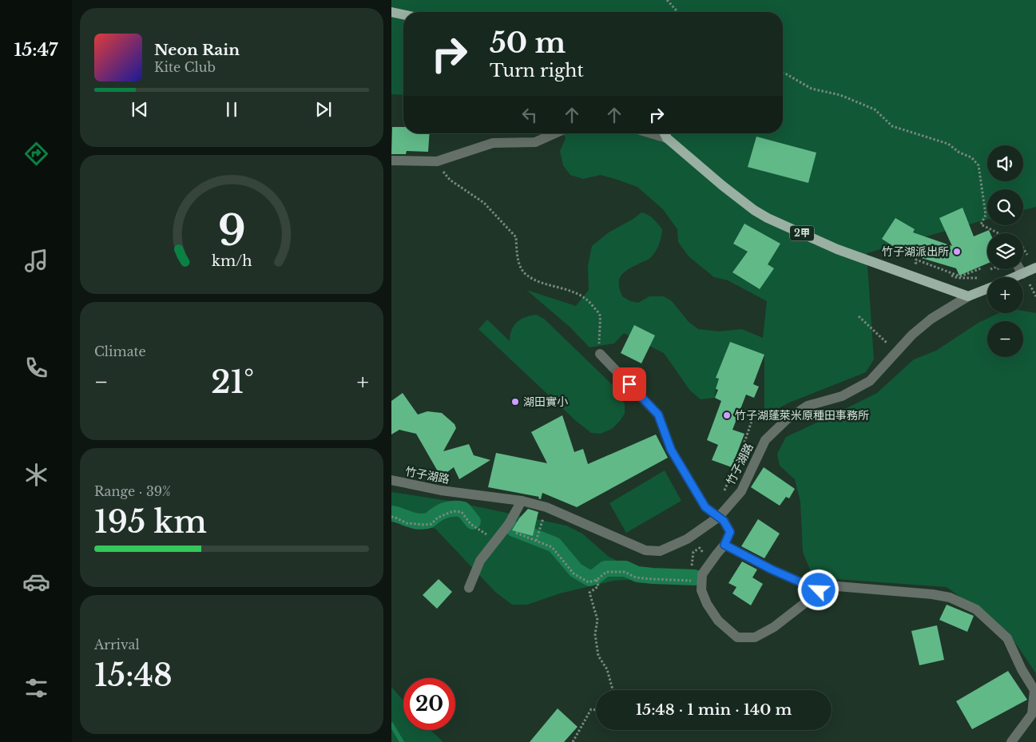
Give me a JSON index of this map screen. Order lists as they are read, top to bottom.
{
  "streets": {
    "main road": ["2甲", "竹子湖路"]
  },
  "crossings": [
    ["2甲", "竹子湖路"]
  ],
  "places": ["竹子湖派出所", "湖田實小", "竹子湖蓬萊米原種田事務所"],
  "page": {
    "tabs": "15:47",
    "turn": ["50 m", "Turn right"],
    "song": ["Neon Rain", "Kite Club"],
    "map_buttons": ["+", "−"],
    "tile": [
      "Climate",
      ["Range · 39%", "195 km"],
      ["Arrival", "15:48"]
    ],
    "heat": ["−", "21°", "+"],
    "limit": "20",
    "trip": "15:48 · 1 min · 140 m",
    "gauge": ["9", "km/h"]
  }
}
